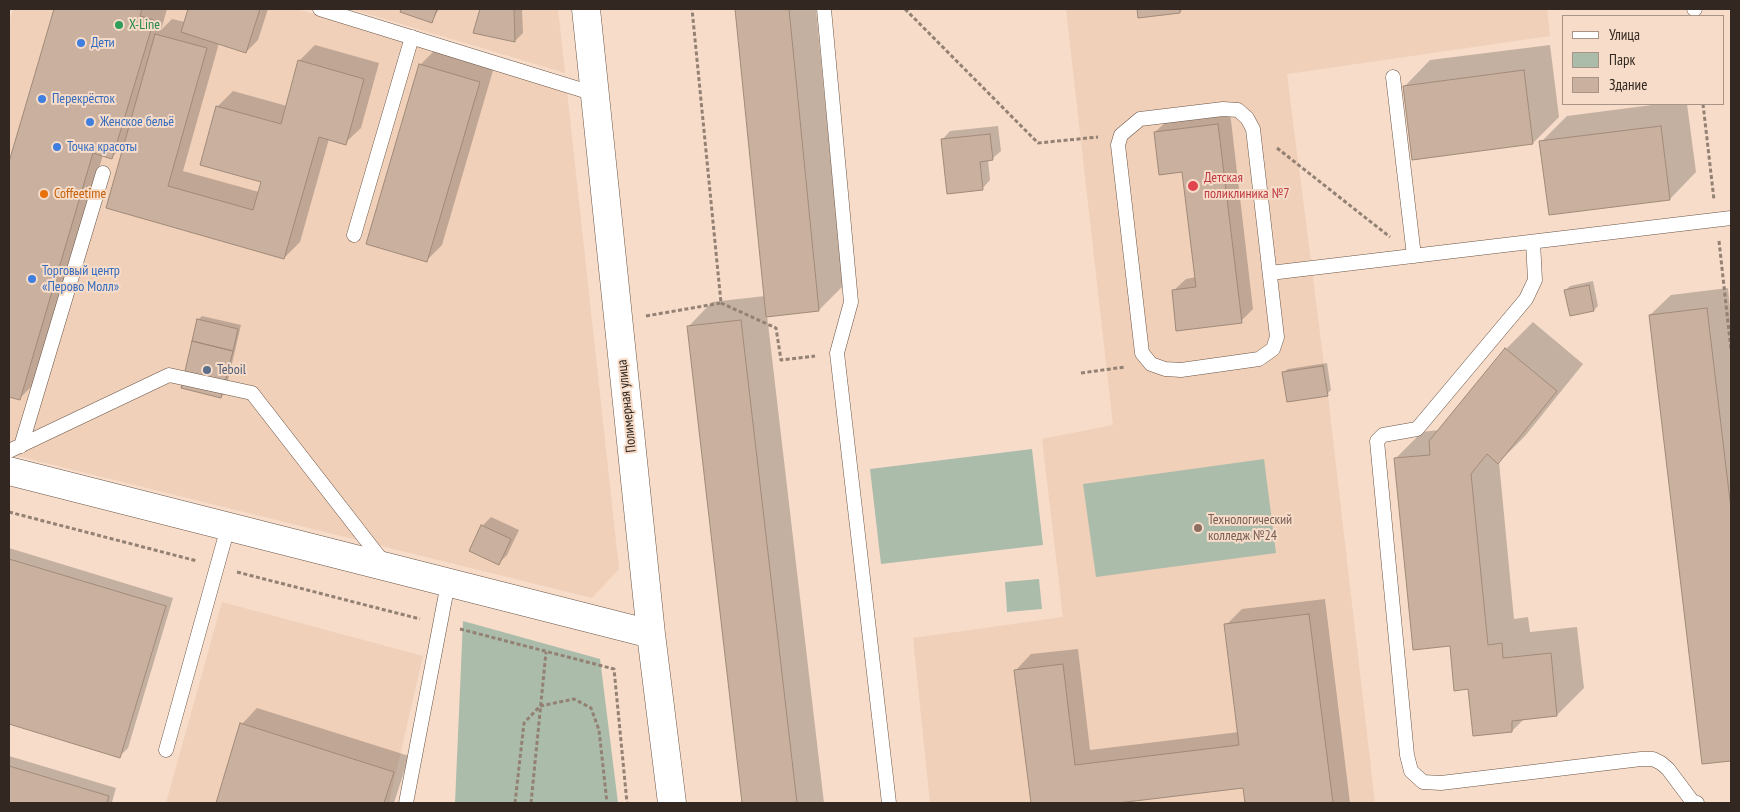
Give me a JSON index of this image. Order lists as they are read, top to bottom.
{
  "streets": {
    "street": ["Полимерная улица"]
  },
  "places": [
    "X-Line",
    "Дети",
    "Перекрёсток",
    "Женское бельё",
    "Точка красоты",
    "Детская поликлиника №7",
    "Coffeetime",
    "Торговый центр «Перово Молл»",
    "Teboil",
    "Технологический колледж №24"
  ],
  "legend": ["Улица", "Парк", "Здание"]
}
